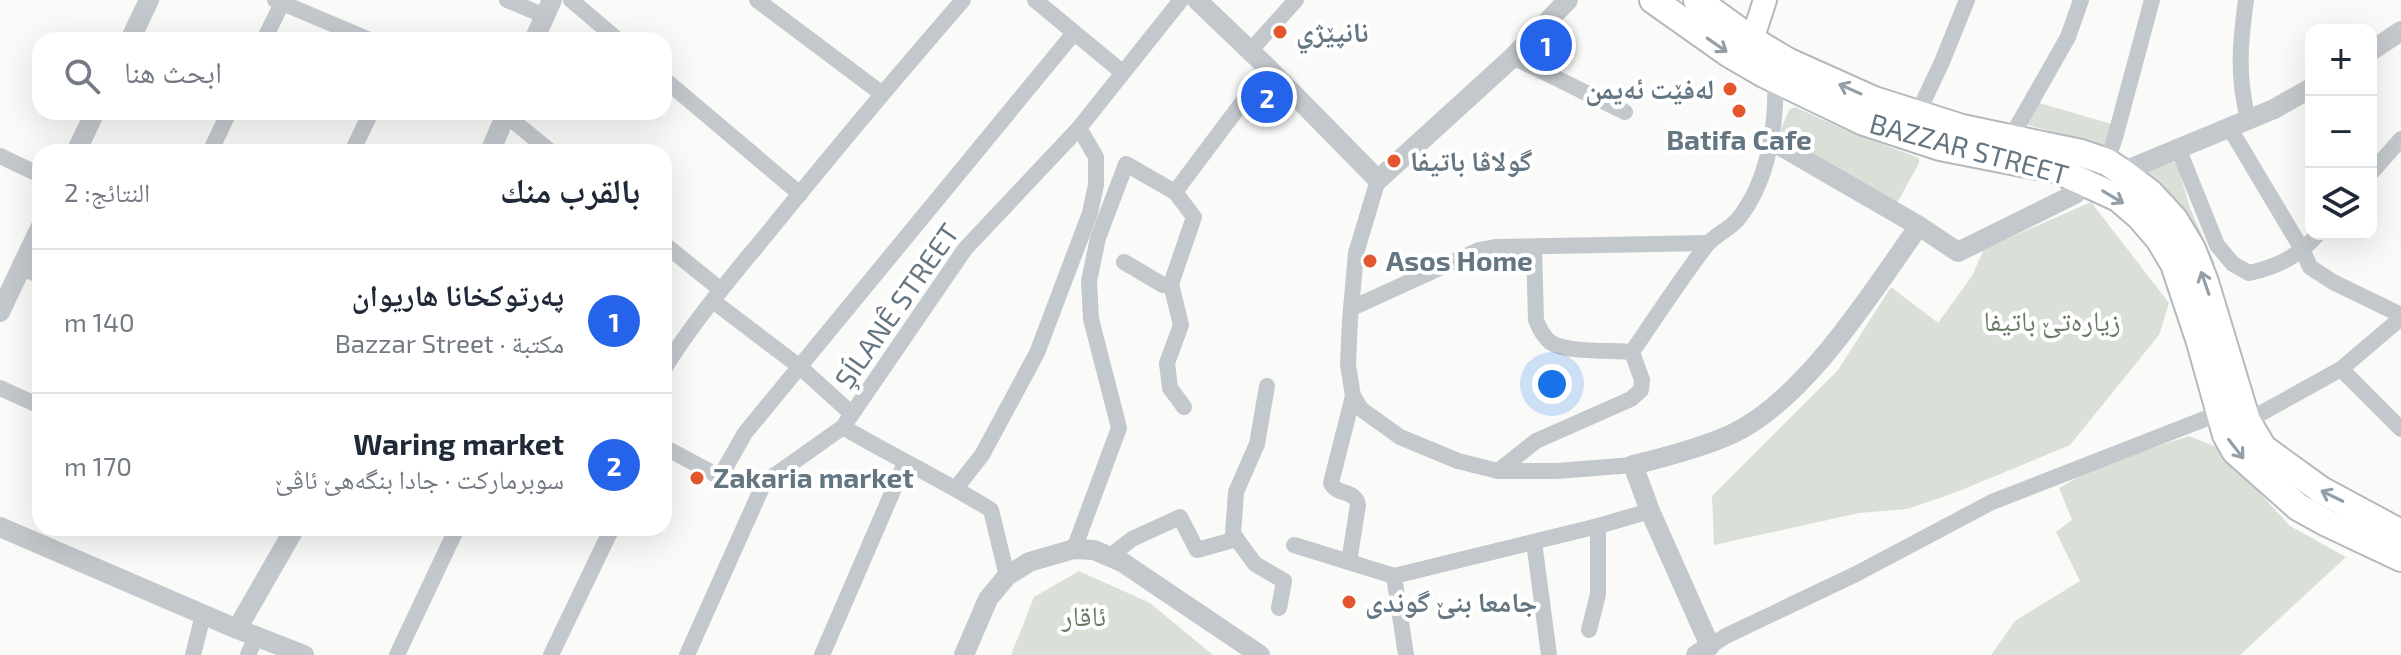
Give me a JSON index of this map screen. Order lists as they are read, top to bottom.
{
  "streets": {
    "highway": ["BAZZAR STREET"],
    "street": ["ŞÍLANÊ STREET"]
  },
  "parks": ["زياره‌تێ باتيفا", "ئاقار"],
  "places": [
    "نانپێژي",
    "لەفێت ئەیمن",
    "Batifa Cafe",
    "گوﻻڤا باتیفا",
    "Asos Home",
    "Zakaria market",
    "جامعا بنێ گوندی"
  ],
  "page": {
    "pins": ["1", "2"],
    "map_buttons": ["+", "−"],
    "search": "ابحث هنا",
    "heading": ["بالقرب منك", "النتائج: 2"],
    "list": [
      {
        "mark": "1",
        "name": "په‌رتوكخانا هاریوان",
        "note": "مكتبة · Bazzar Street",
        "value": "140 m"
      },
      {
        "mark": "2",
        "name": "Waring market",
        "note": "سوبرماركت · جادا بنگەهێ ئاڤێ",
        "value": "170 m"
      }
    ]
  }
}
